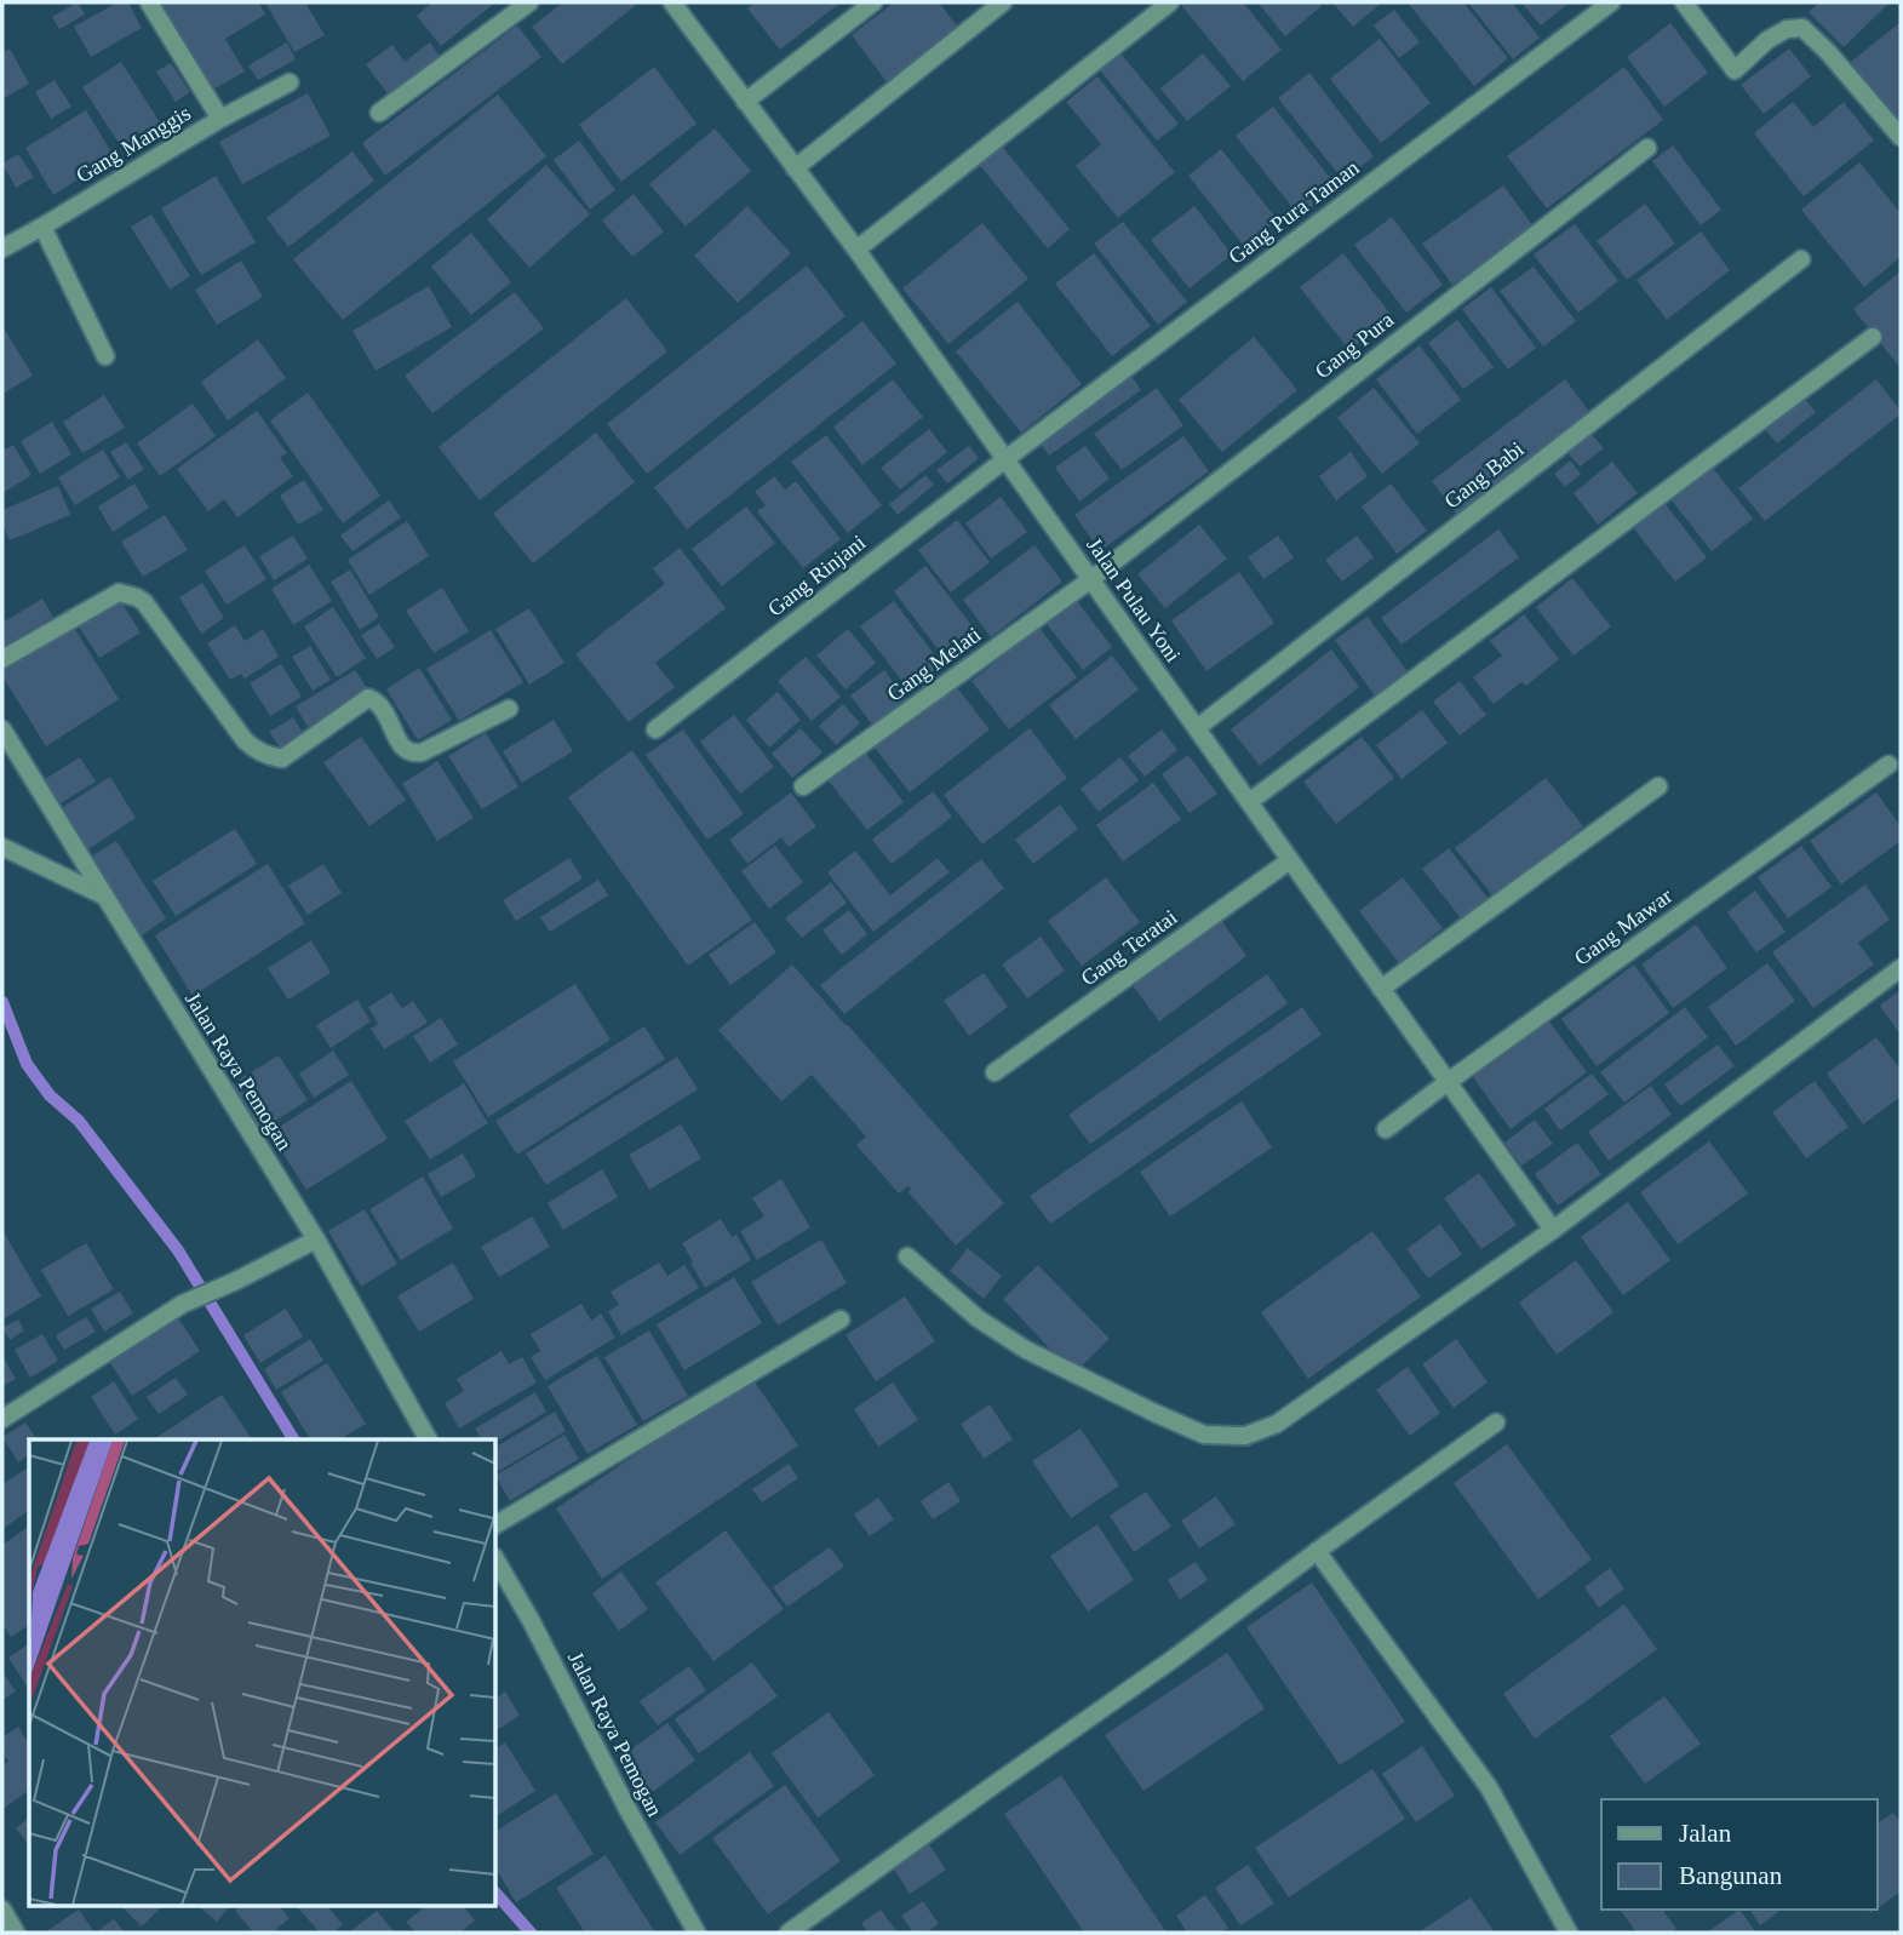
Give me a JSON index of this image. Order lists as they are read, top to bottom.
{
  "streets": {
    "street": [
      "Gang Manggis",
      "Gang Pura Taman",
      "Gang Pura",
      "Gang Babi",
      "Gang Rinjani",
      "Jalan Pulau Yoni",
      "Gang Melati",
      "Gang Mawar",
      "Gang Teratai",
      "Jalan Raya Pemogan"
    ]
  },
  "crossings": [
    ["Gang Pura Taman", "Gang Rinjani"],
    ["Gang Pura Taman", "Jalan Pulau Yoni"],
    ["Gang Pura", "Jalan Pulau Yoni"],
    ["Gang Pura", "Gang Melati"],
    ["Gang Babi", "Jalan Pulau Yoni"],
    ["Gang Rinjani", "Jalan Pulau Yoni"],
    ["Jalan Pulau Yoni", "Gang Melati"],
    ["Jalan Pulau Yoni", "Gang Mawar"],
    ["Jalan Pulau Yoni", "Gang Teratai"]
  ],
  "legend": ["Jalan", "Bangunan"]
}
